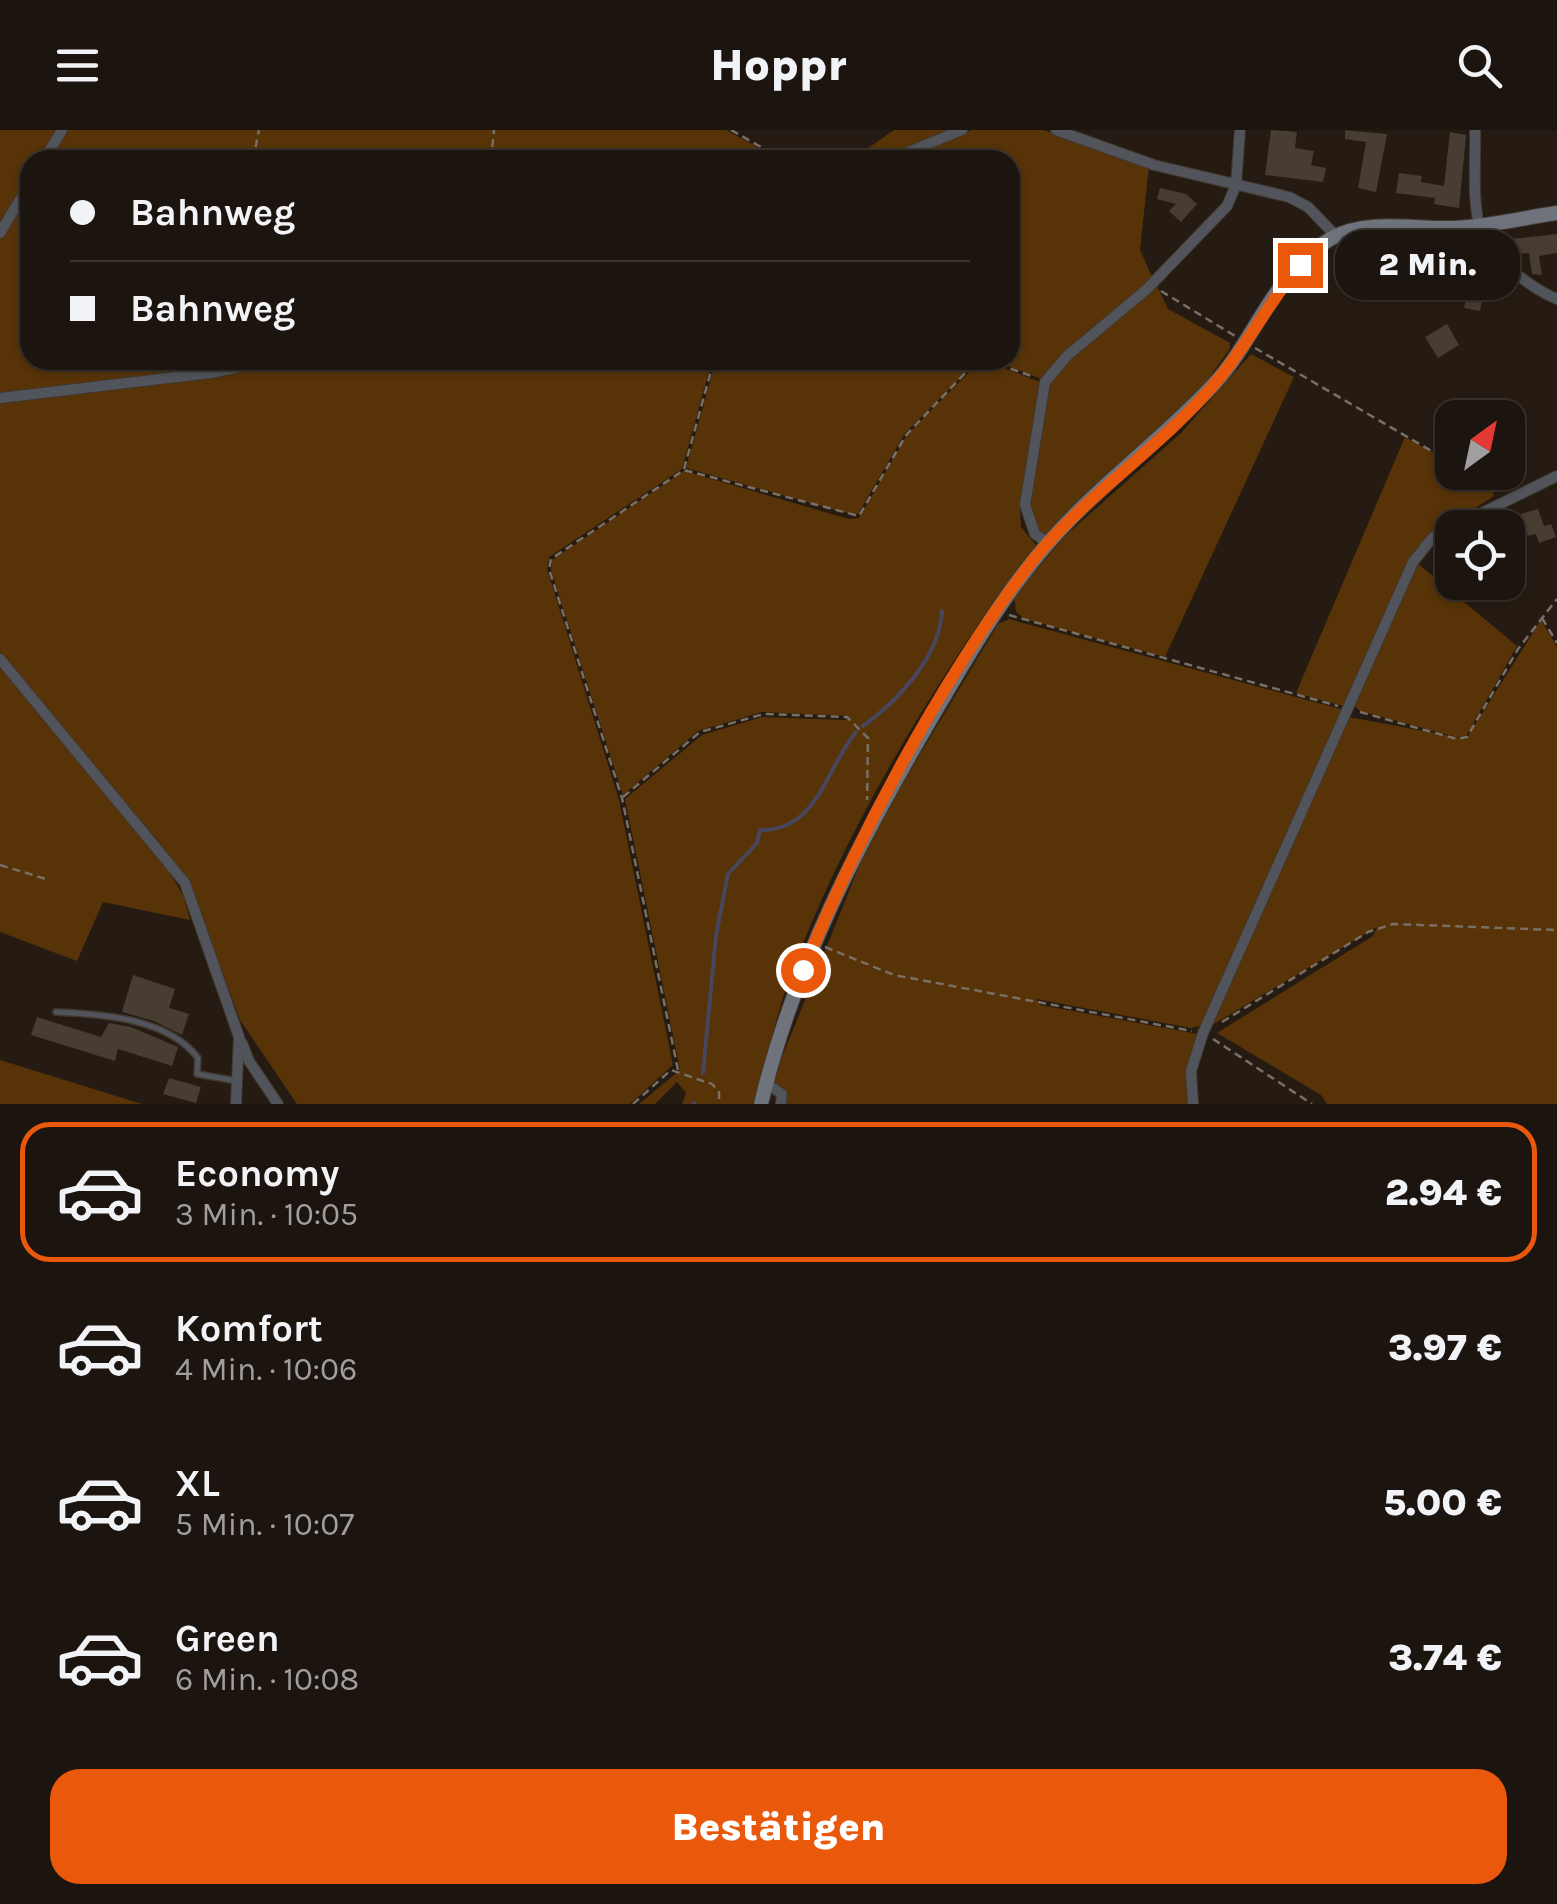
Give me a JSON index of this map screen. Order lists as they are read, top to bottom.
{
  "north": "top right",
  "page": {
    "header": "Hoppr",
    "banner": ["Bahnweg", "Bahnweg"],
    "bubble": "2 Min.",
    "list": [
      {
        "name": "Economy",
        "note": "3 Min. · 10:05",
        "value": "2.94 €"
      },
      {
        "name": "Komfort",
        "note": "4 Min. · 10:06",
        "value": "3.97 €"
      },
      {
        "name": "XL",
        "note": "5 Min. · 10:07",
        "value": "5.00 €"
      },
      {
        "name": "Green",
        "note": "6 Min. · 10:08",
        "value": "3.74 €"
      }
    ],
    "buttons": "Bestätigen"
  }
}
